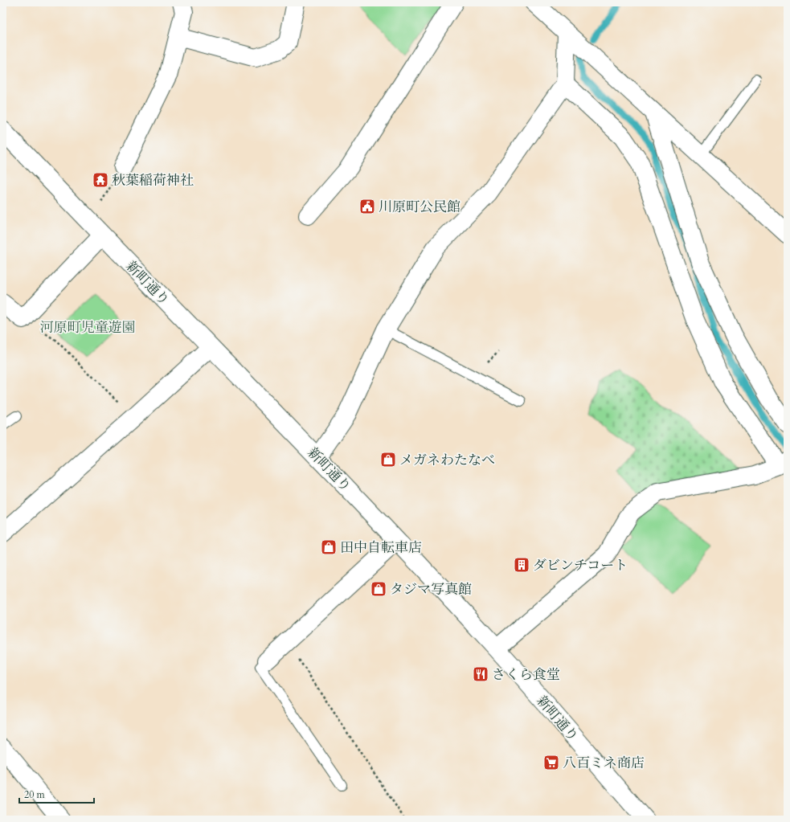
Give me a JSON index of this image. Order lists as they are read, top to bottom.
{
  "streets": {
    "street": ["新町通り"]
  },
  "parks": ["河原町児童遊園"],
  "places": {
    "temple": ["秋葉稲荷神社"],
    "public building": ["川原町公民館"],
    "shop": ["メガネわたなべ", "田中自転車店", "タジマ写真館"],
    "building": ["ダビンチコート"],
    "restaurant": ["さくら食堂"],
    "supermarket": ["八百ミネ商店"]
  },
  "scale_bar": "20 m"
}
